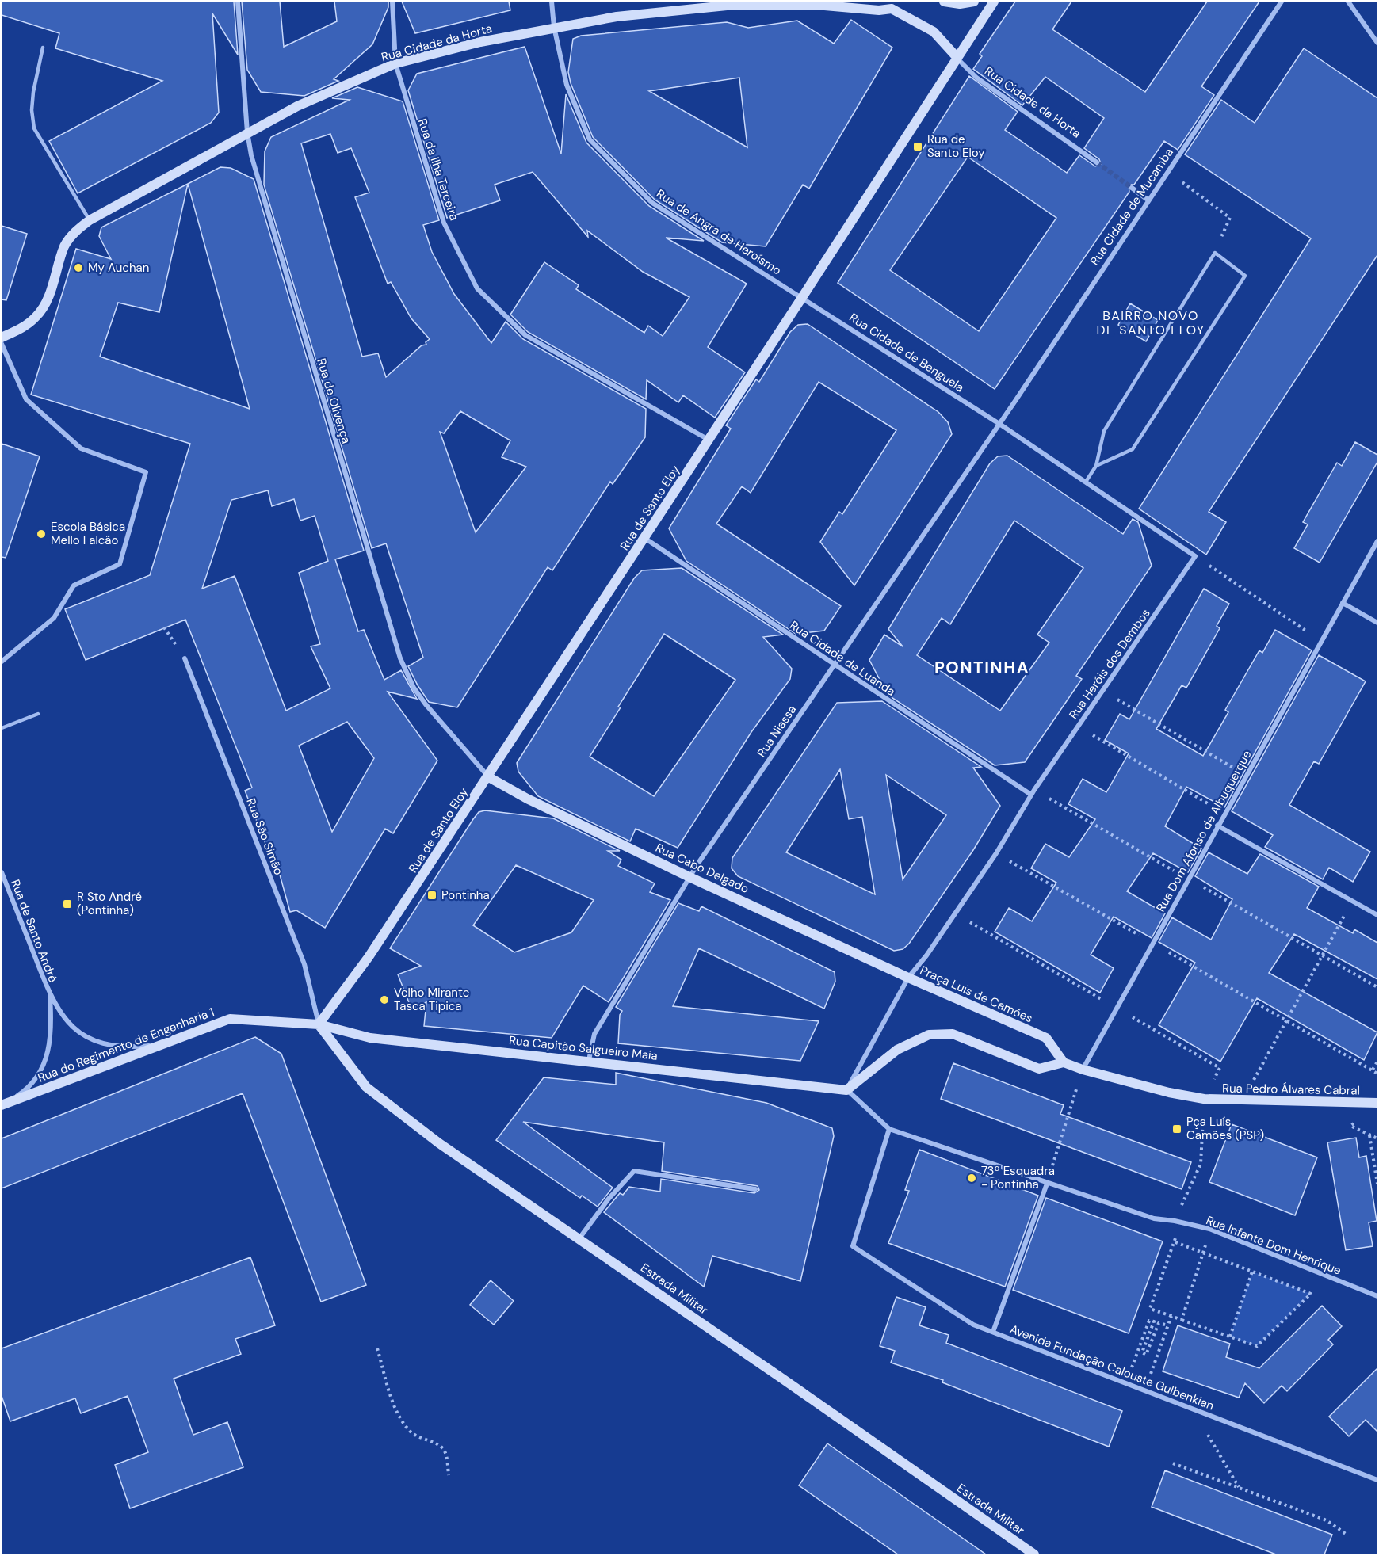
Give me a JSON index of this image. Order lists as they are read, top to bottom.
{
  "streets": {
    "main road": [
      "Rua Cidade da Horta",
      "Rua de Santo Eloy",
      "Rua Cabo Delgado",
      "Praça Luís de Camões",
      "Rua do Regimento de Engenharia 1",
      "Rua Capitão Salgueiro Maia",
      "Rua Pedro Álvares Cabral",
      "Estrada Militar"
    ],
    "street": [
      "Rua da Ilha Terceira",
      "Rua Cidade de Mucamba",
      "Rua de Angra de Heroísmo",
      "Rua Cidade de Benguela",
      "Rua de Olivença",
      "Rua Cidade de Luanda",
      "Rua Heróis dos Dembos",
      "Rua Niassa",
      "Rua Dom Afonso de Albuquerque",
      "Rua São Simão",
      "Rua de Santo André",
      "Rua Infante Dom Henrique",
      "Avenida Fundação Calouste Gulbenkian"
    ]
  },
  "crossings": [
    ["Rua Cidade da Horta", "Rua da Ilha Terceira"],
    ["Rua Cidade da Horta", "Rua de Angra de Heroísmo"],
    ["Rua Cidade da Horta", "Rua de Olivença"],
    ["Rua Cidade da Horta", "Rua de Santo Eloy"],
    ["Rua da Ilha Terceira", "Rua de Santo Eloy"],
    ["Rua Cidade de Mucamba", "Rua Cidade de Benguela"],
    ["Rua Cidade de Mucamba", "Rua Niassa"],
    ["Rua de Angra de Heroísmo", "Rua Cidade de Benguela"],
    ["Rua de Angra de Heroísmo", "Rua de Santo Eloy"],
    ["Rua Cidade de Benguela", "Rua de Santo Eloy"],
    ["Rua Cidade de Benguela", "Rua Niassa"],
    ["Rua de Olivença", "Rua de Santo Eloy"],
    ["Rua de Olivença", "Rua Cabo Delgado"],
    ["Rua de Santo Eloy", "Rua Cidade de Luanda"],
    ["Rua de Santo Eloy", "Rua São Simão"],
    ["Rua de Santo Eloy", "Rua Cabo Delgado"],
    ["Rua de Santo Eloy", "Rua do Regimento de Engenharia 1"],
    ["Rua de Santo Eloy", "Rua Capitão Salgueiro Maia"],
    ["Rua de Santo Eloy", "Estrada Militar"],
    ["Rua Cidade de Luanda", "Rua Heróis dos Dembos"],
    ["Rua Cidade de Luanda", "Rua Niassa"],
    ["Rua Heróis dos Dembos", "Rua Cabo Delgado"],
    ["Rua Heróis dos Dembos", "Praça Luís de Camões"],
    ["Rua Niassa", "Rua Cabo Delgado"],
    ["Rua Niassa", "Rua Capitão Salgueiro Maia"],
    ["Rua São Simão", "Rua do Regimento de Engenharia 1"],
    ["Rua São Simão", "Rua Capitão Salgueiro Maia"],
    ["Rua São Simão", "Estrada Militar"],
    ["Rua Cabo Delgado", "Praça Luís de Camões"],
    ["Rua de Santo André", "Rua do Regimento de Engenharia 1"],
    ["Praça Luís de Camões", "Rua Capitão Salgueiro Maia"],
    ["Rua do Regimento de Engenharia 1", "Rua Capitão Salgueiro Maia"],
    ["Rua do Regimento de Engenharia 1", "Estrada Militar"],
    ["Rua Capitão Salgueiro Maia", "Estrada Militar"],
    ["Rua Infante Dom Henrique", "Avenida Fundação Calouste Gulbenkian"]
  ],
  "districts": ["BAIRRO NOVO DE SANTO ELOY", "PONTINHA"],
  "places": {
    "transit": [
      "Rua de Santo Eloy",
      "Pontinha",
      "R Sto André (Pontinha)",
      "Pça Luís Camões (PSP)"
    ],
    "other": [
      "My Auchan",
      "Escola Básica Mello Falcão",
      "Velho Mirante Tasca Tipica",
      "73ª Esquadra - Pontinha"
    ]
  }
}
